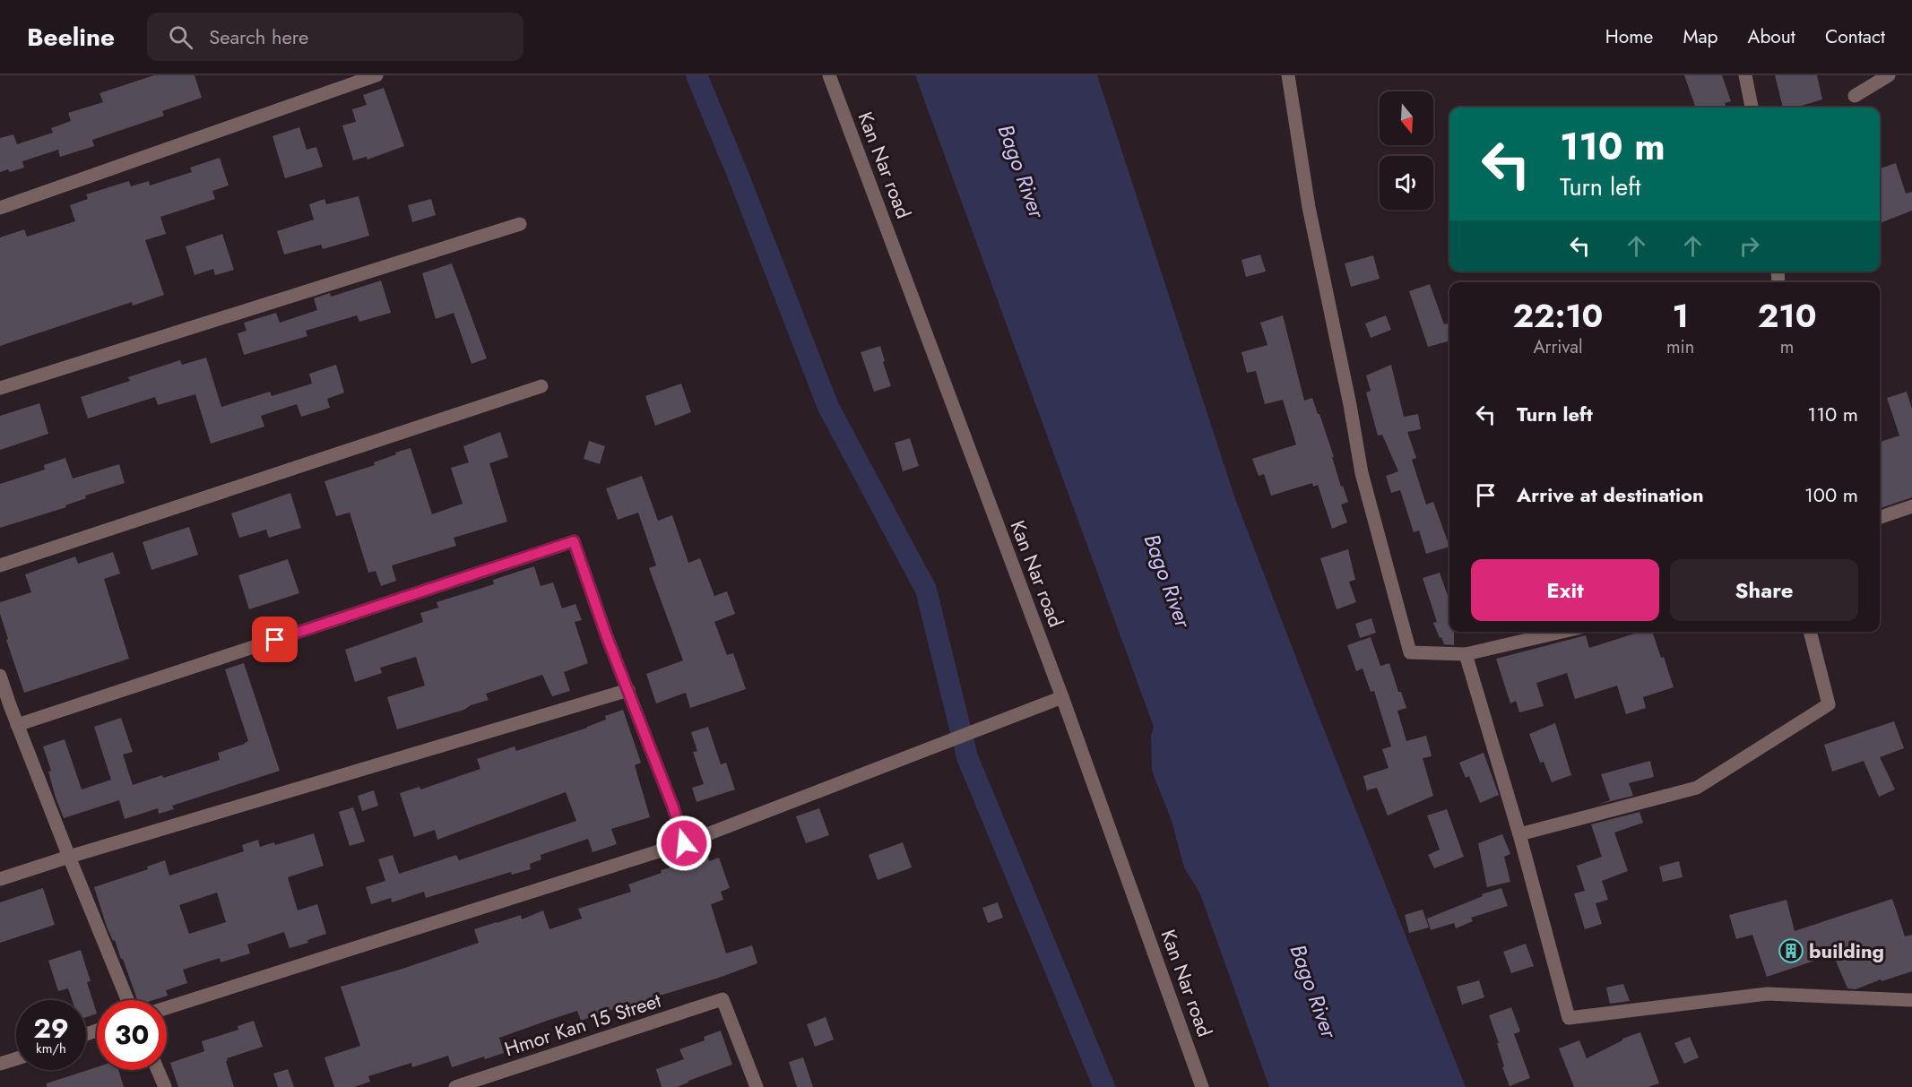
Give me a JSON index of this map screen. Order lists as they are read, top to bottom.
{
  "streets": {
    "street": ["Kan Nar road", "Hmor Kan 15 Street"]
  },
  "water": ["Bago River"],
  "places": {
    "building": ["building"]
  },
  "north": "bottom",
  "page": {
    "header": "Beeline",
    "search": "Search here",
    "nav": [
      "Home",
      "Map",
      "About",
      "Contact"
    ],
    "turn": ["110 m", "Turn left"],
    "eta": [
      "22:10",
      "Arrival",
      "1",
      "min",
      "210",
      "m"
    ],
    "list": [
      {
        "name": "Turn left",
        "value": "110 m"
      },
      {
        "name": "Arrive at destination",
        "value": "100 m"
      }
    ],
    "buttons": ["Exit", "Share"],
    "speed": "29 km/h",
    "limit": "30"
  }
}
